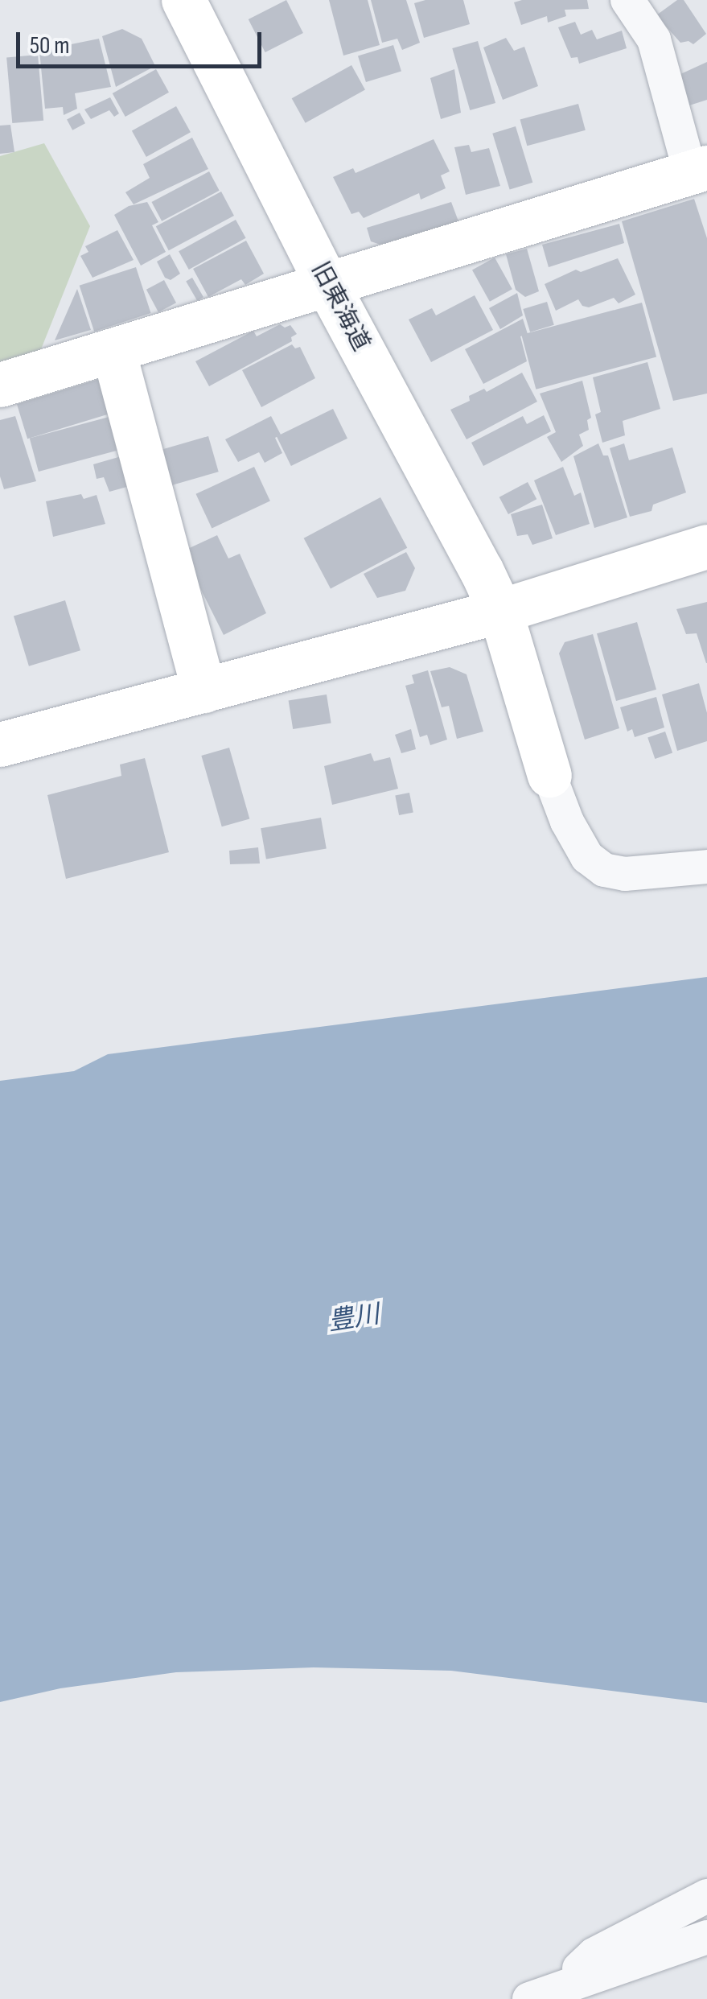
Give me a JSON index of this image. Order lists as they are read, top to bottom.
{
  "streets": {
    "street": ["旧東海道"]
  },
  "water": ["豊川"],
  "scale_bar": "50 m"
}
